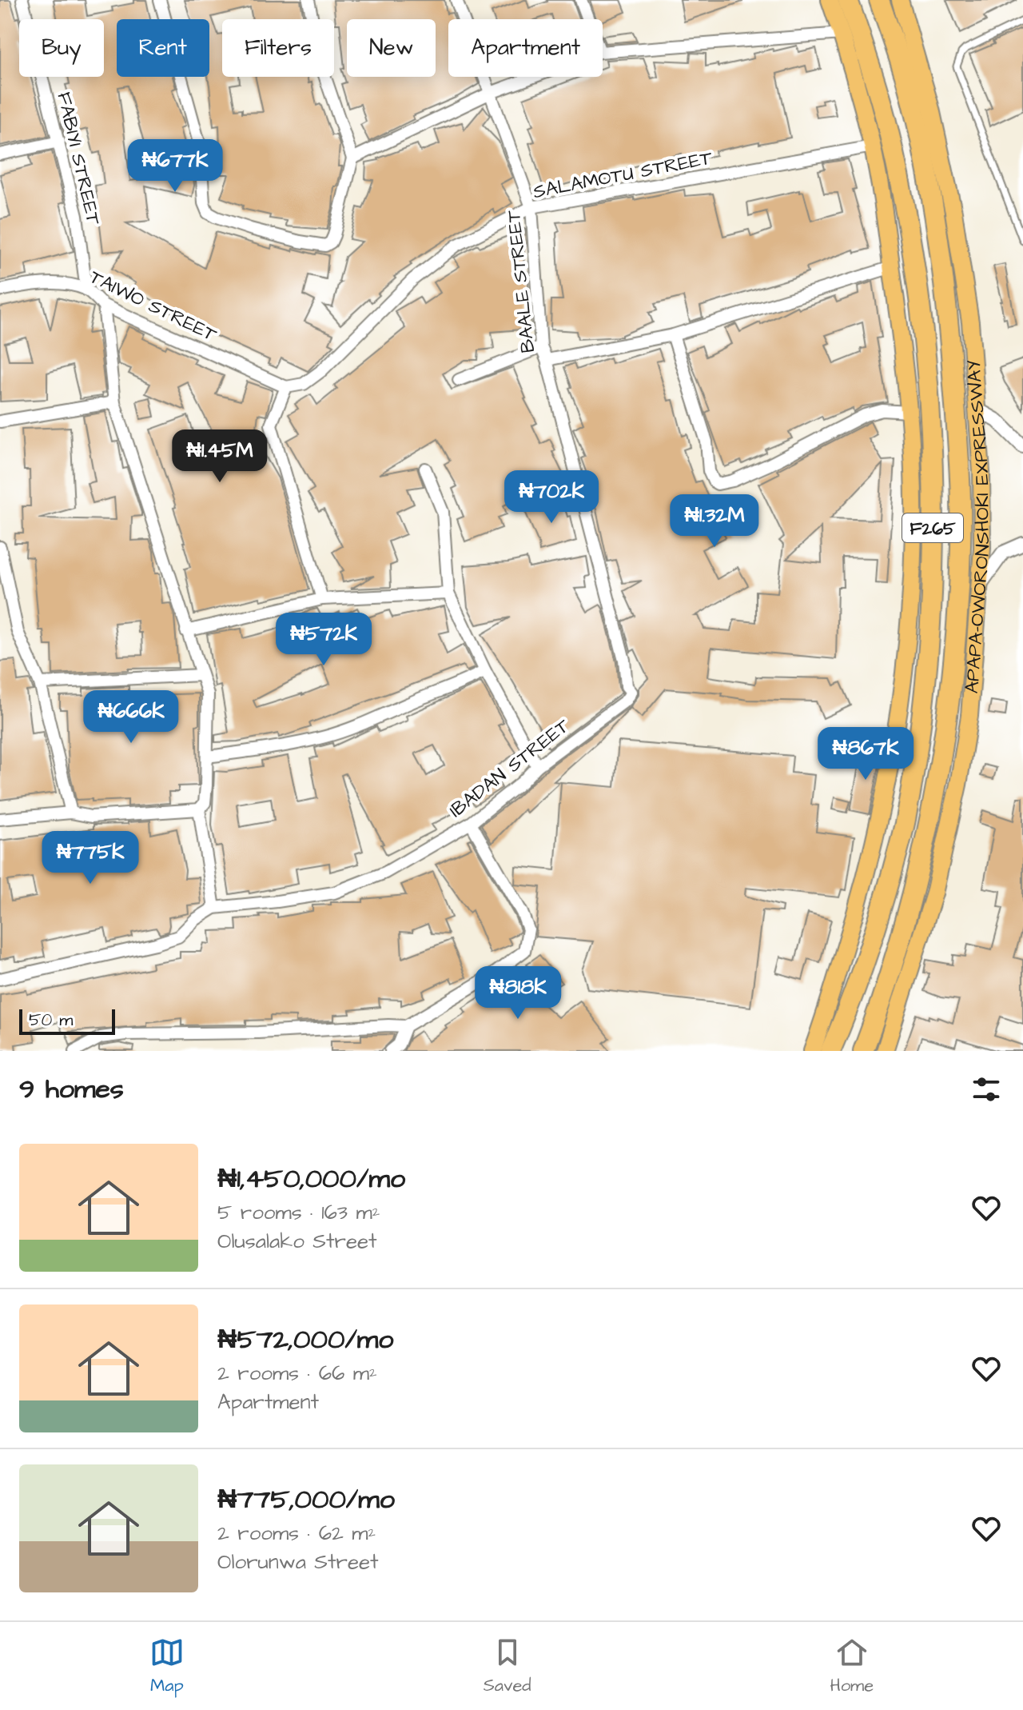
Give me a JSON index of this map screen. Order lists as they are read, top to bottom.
{
  "streets": {
    "highway": ["APAPA-OWORONSHOKI EXPRESSWAY", "F265"],
    "street": [
      "FABIYI STREET",
      "SALAMOTU STREET",
      "BAALE STREET",
      "TAIWO STREET",
      "IBADAN STREET"
    ]
  },
  "crossings": [
    ["FABIYI STREET", "TAIWO STREET"],
    ["SALAMOTU STREET", "BAALE STREET"],
    ["SALAMOTU STREET", "TAIWO STREET"],
    ["BAALE STREET", "IBADAN STREET"]
  ],
  "scale_bar": "50 m",
  "page": {
    "chip": [
      "Buy",
      "Rent",
      "Filters",
      "New",
      "Apartment"
    ],
    "price": [
      "₦677K",
      "₦1.45M",
      "₦702K",
      "₦1.32M",
      "₦572K",
      "₦666K",
      "₦867K",
      "₦775K",
      "₦818K"
    ],
    "scale": "50 m",
    "heading": "9 homes",
    "list": [
      {
        "name": "₦1,450,000/mo",
        "note": "5 rooms · 163 m² · Olusalako Street"
      },
      {
        "name": "₦572,000/mo",
        "note": "2 rooms · 66 m² · Apartment"
      },
      {
        "name": "₦775,000/mo",
        "note": "2 rooms · 62 m² · Olorunwa Street"
      }
    ],
    "tabs": ["Map", "Saved", "Home"]
  }
}
